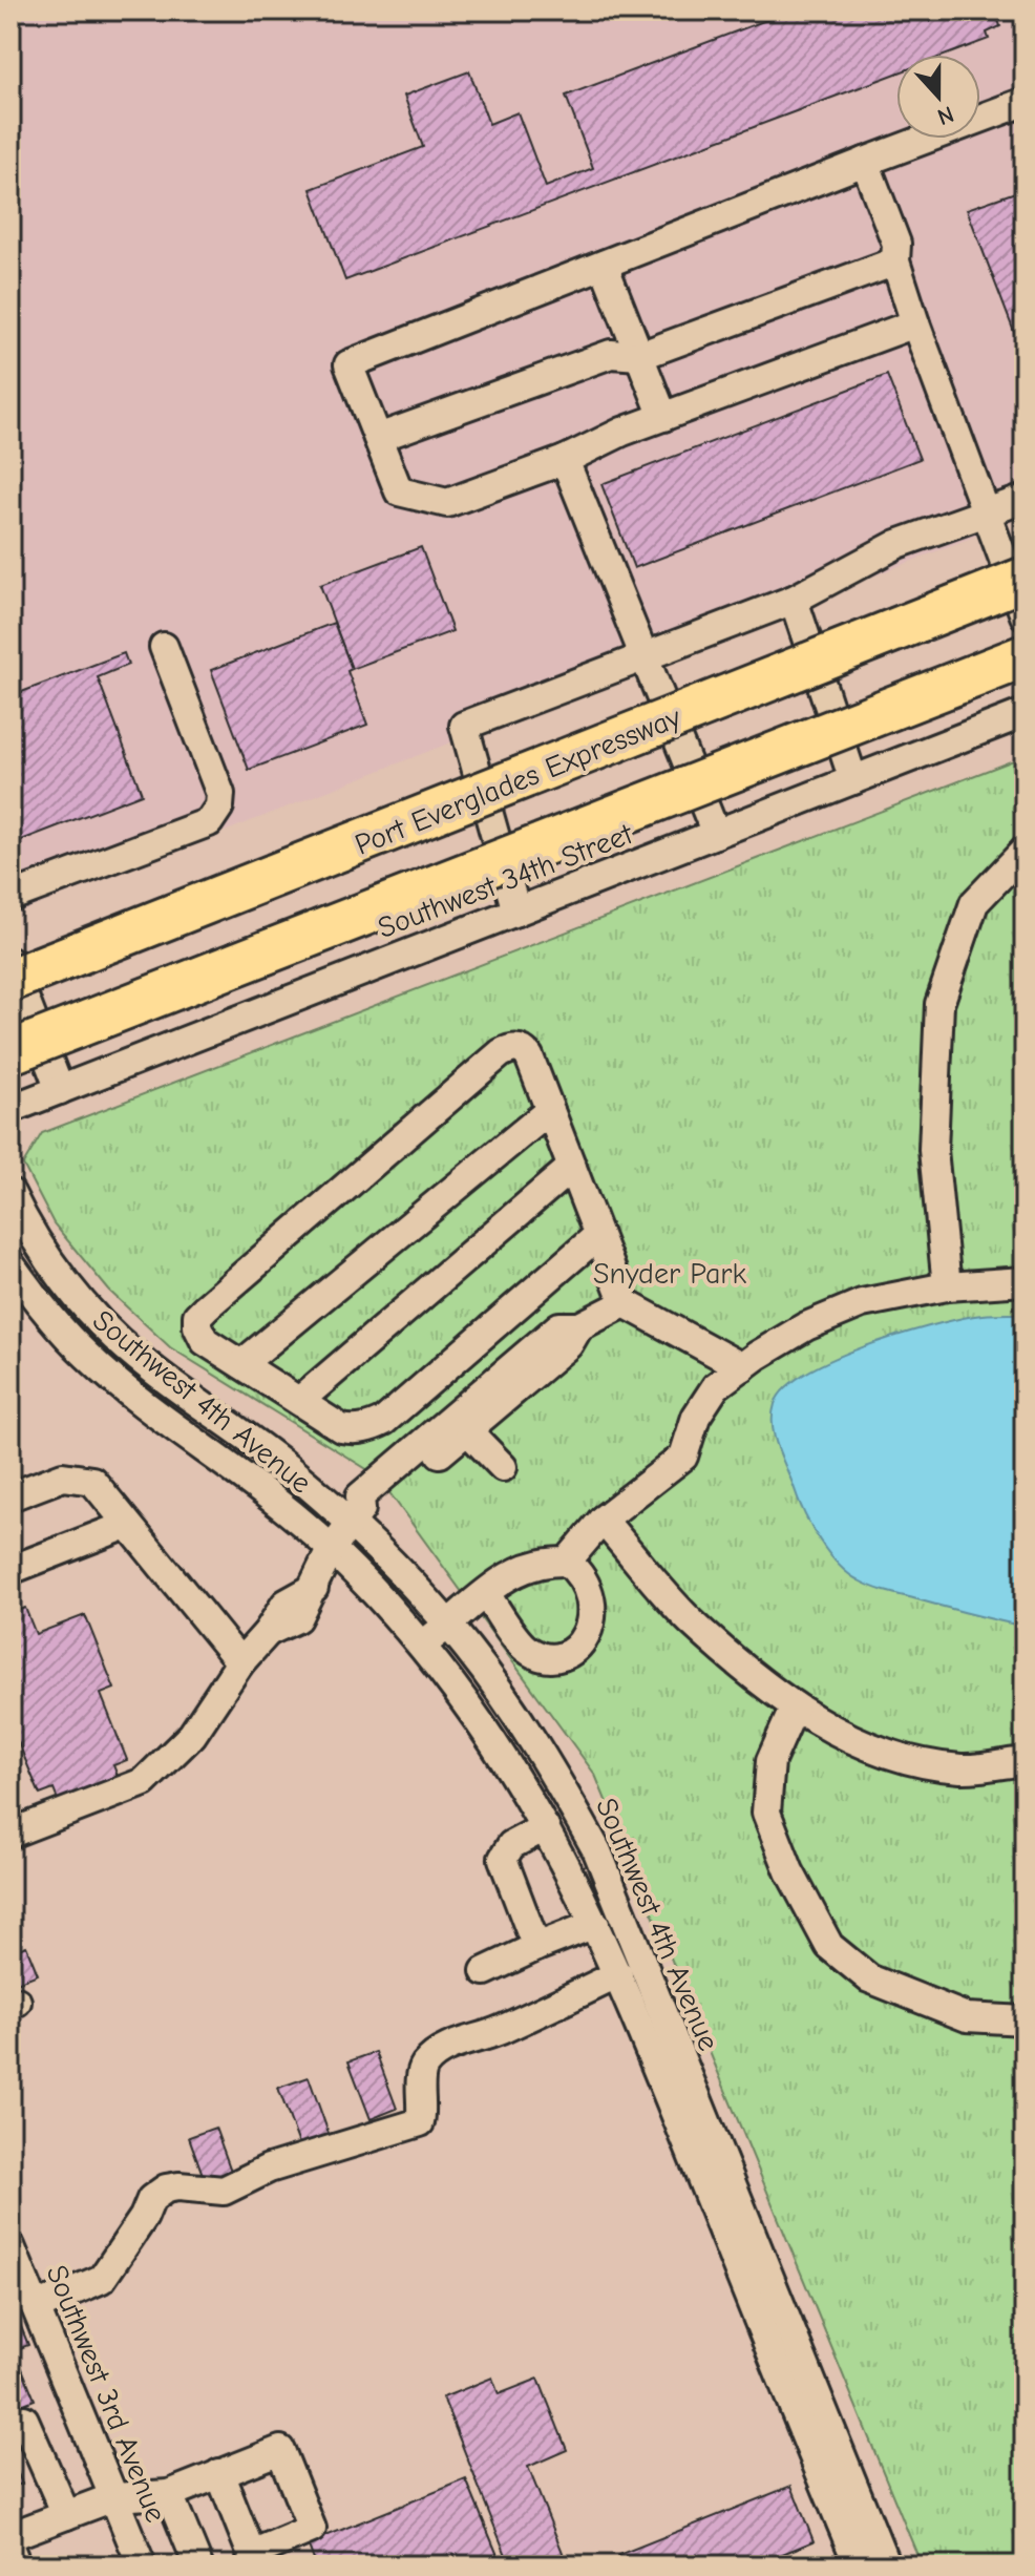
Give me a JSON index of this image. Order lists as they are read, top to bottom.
{
  "streets": {
    "highway": ["Port Everglades Expressway"],
    "street": ["Southwest 34th Street", "Southwest 4th Avenue", "Southwest 3rd Avenue"]
  },
  "parks": ["Snyder Park"],
  "north": "bottom"
}
